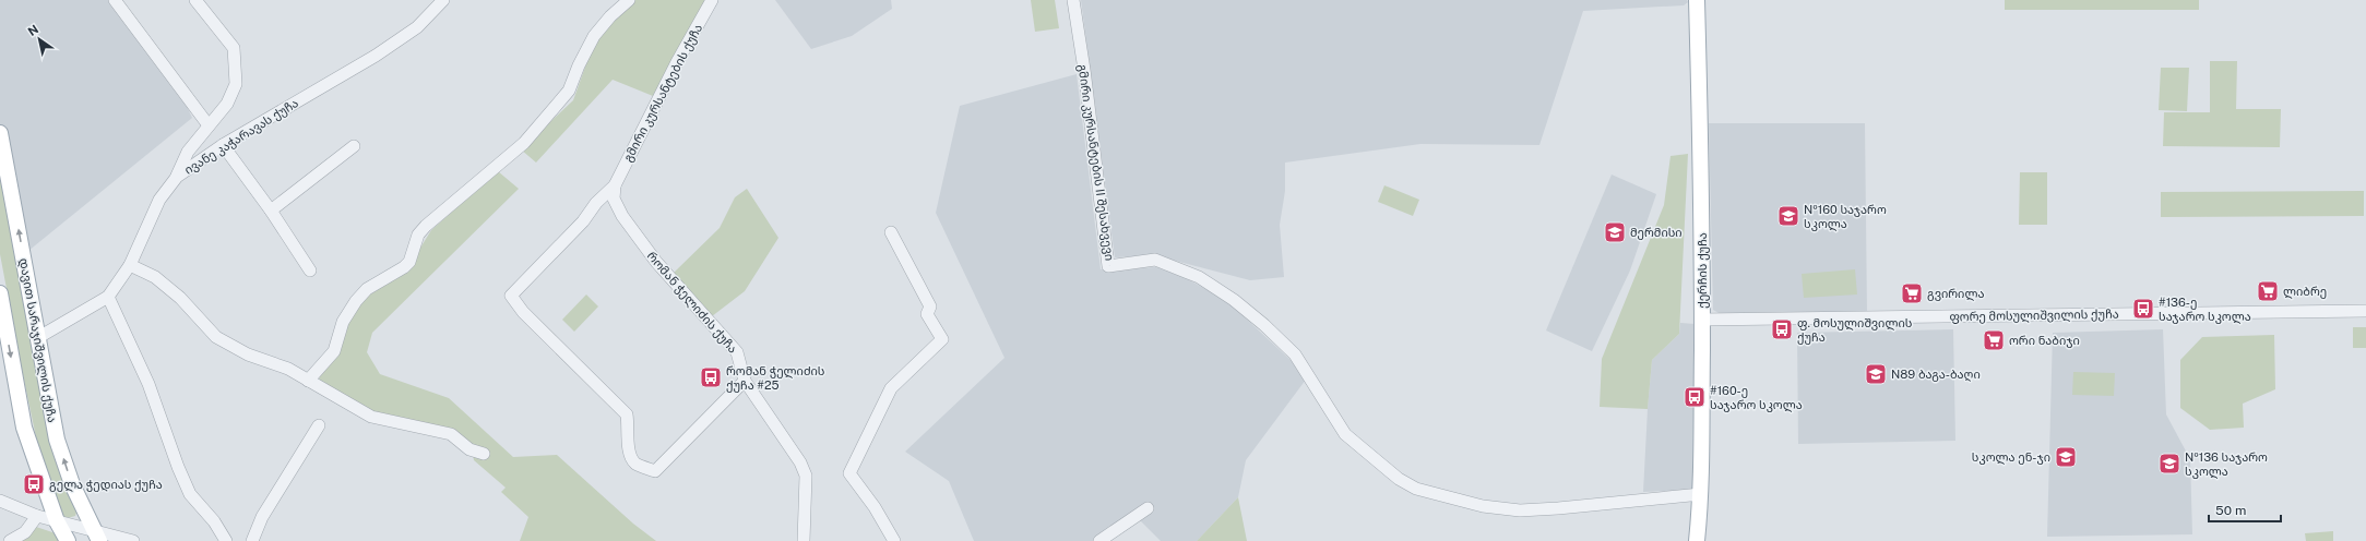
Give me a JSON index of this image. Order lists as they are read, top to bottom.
{
  "streets": {
    "main road": ["ქერჩის ქუჩა", "დავით სარაჯიშვილის ქუჩა"],
    "street": [
      "გმირი კურსანტების ქუჩა",
      "ივანე კაჭარავას ქუჩა",
      "გმირი კურსანტების II შესახვევი",
      "რომან ჭელიძის ქუჩა",
      "ფორე მოსულიშვილის ქუჩა"
    ]
  },
  "crossings": [
    ["გმირი კურსანტების ქუჩა", "რომან ჭელიძის ქუჩა"],
    ["ივანე კაჭარავას ქუჩა", "დავით სარაჯიშვილის ქუჩა"],
    ["გმირი კურსანტების II შესახვევი", "ქერჩის ქუჩა"],
    ["ქერჩის ქუჩა", "ფორე მოსულიშვილის ქუჩა"]
  ],
  "places": {
    "school or university": [
      "№160 საჯარო სკოლა",
      "მერმისი",
      "N89 ბაგა-ბაღი",
      "სკოლა ენ-ჯი",
      "№136 საჯარო სკოლა"
    ],
    "supermarket": ["ლიბრე", "გვირილა", "ორი ნაბიჯი"],
    "bus stop": [
      "#136-ე საჯარო სკოლა",
      "ფ. მოსულიშვილის ქუჩა",
      "რომან ჭელიძის ქუჩა #25",
      "#160-ე საჯარო სკოლა",
      "გელა ჭედიას ქუჩა"
    ]
  },
  "scale_bar": "50 m",
  "north": "top left"
}
